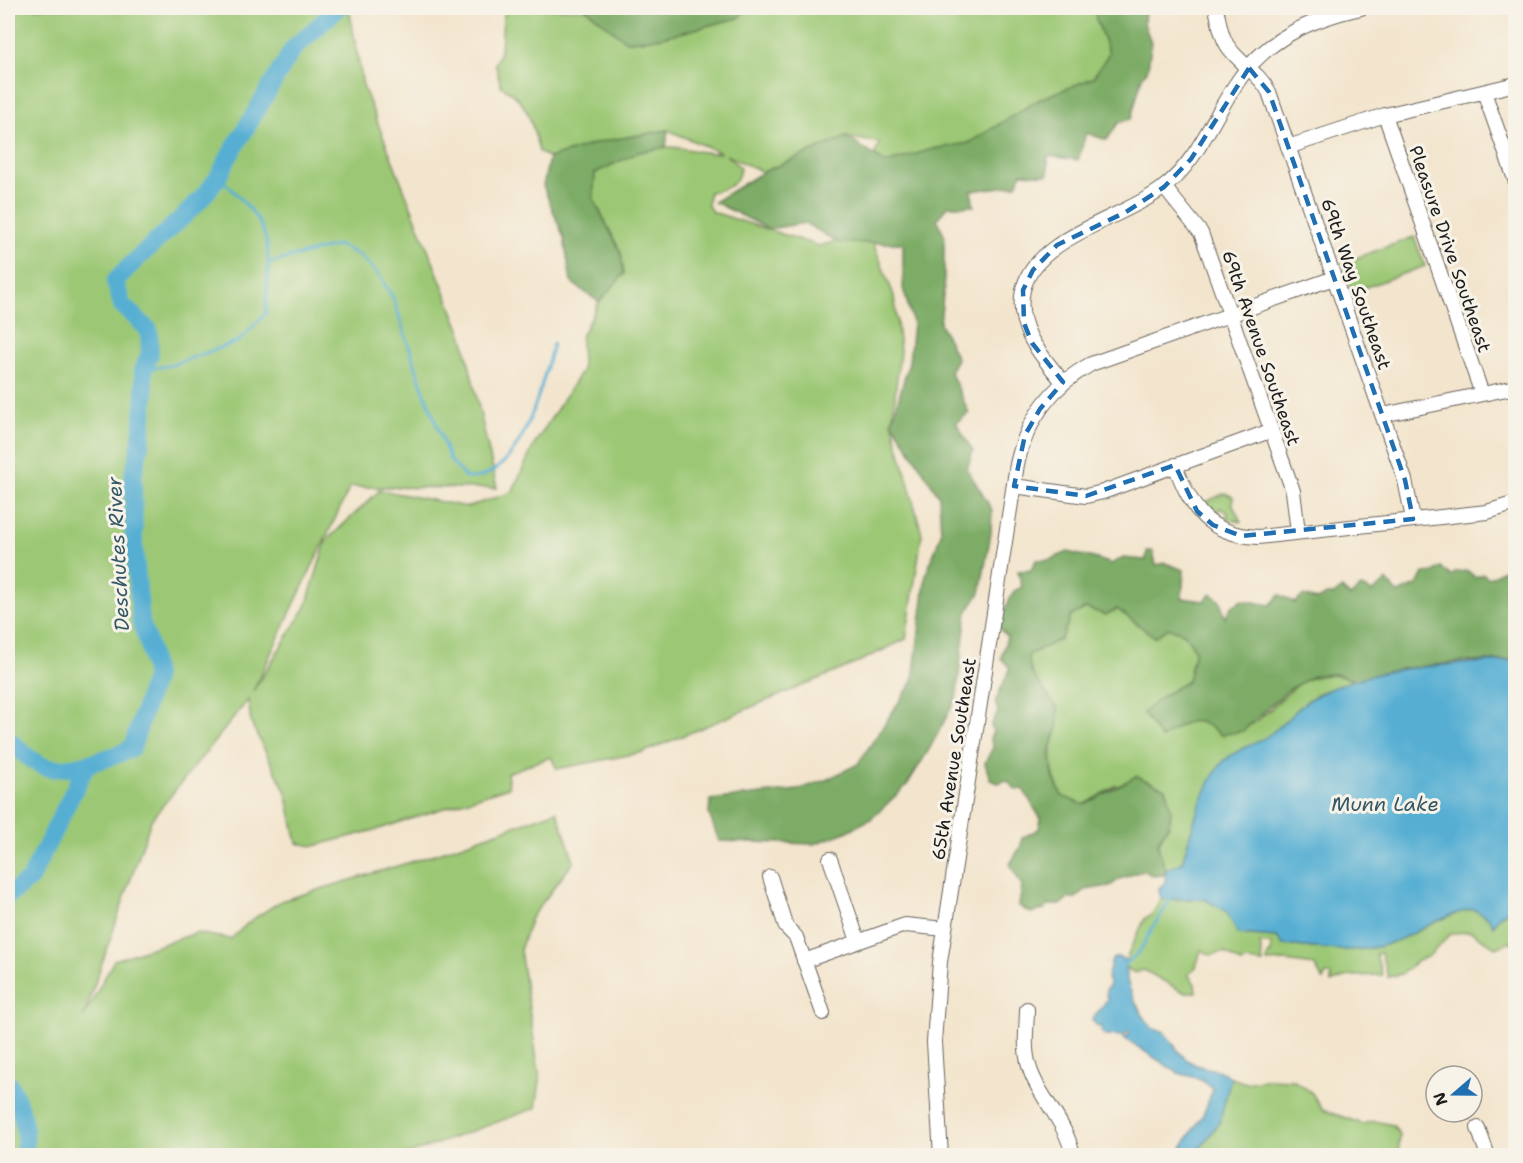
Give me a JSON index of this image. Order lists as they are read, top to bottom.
{
  "streets": {
    "street": [
      "Pleasure Drive Southeast",
      "69th Way Southeast",
      "69th Avenue Southeast",
      "65th Avenue Southeast"
    ]
  },
  "crossings": [
    ["69th Way Southeast", "65th Avenue Southeast"],
    ["69th Avenue Southeast", "65th Avenue Southeast"]
  ],
  "water": ["Deschutes River", "Munn Lake"],
  "north": "left"
}
